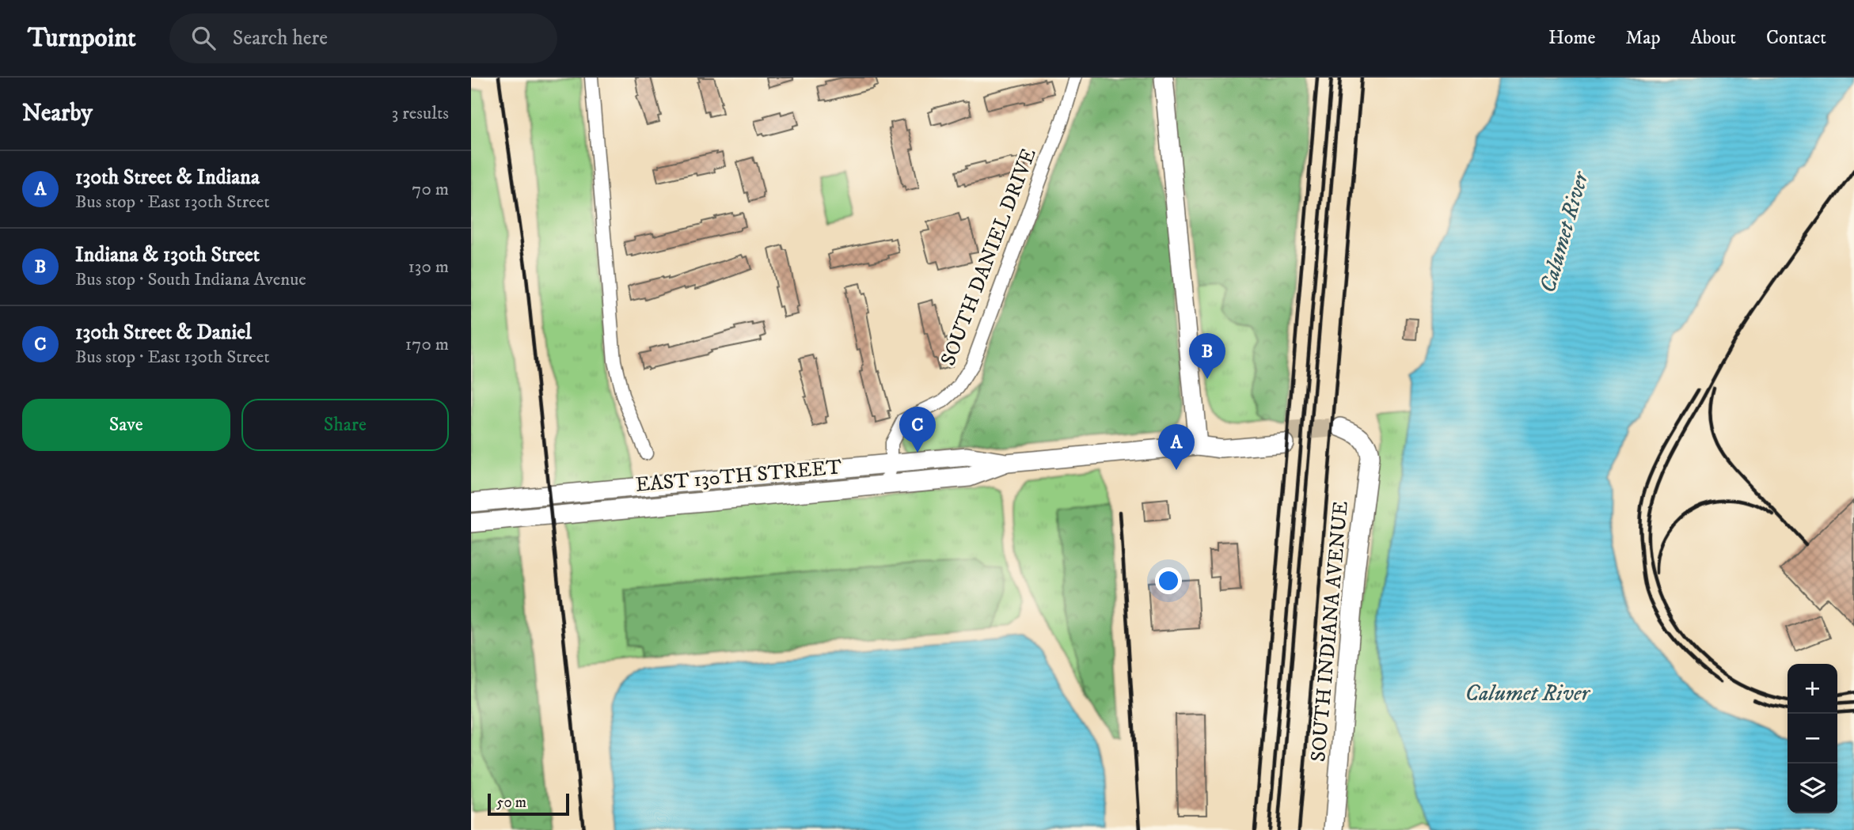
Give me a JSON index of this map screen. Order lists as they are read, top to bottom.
{
  "streets": {
    "main road": ["EAST 130TH STREET", "SOUTH INDIANA AVENUE"],
    "street": ["SOUTH DANIEL DRIVE"]
  },
  "crossings": [
    ["SOUTH DANIEL DRIVE", "EAST 130TH STREET"]
  ],
  "water": ["Calumet River"],
  "scale_bar": "50 m",
  "page": {
    "header": "Turnpoint",
    "search": "Search here",
    "nav": [
      "Home",
      "Map",
      "About",
      "Contact"
    ],
    "heading": ["Nearby", "3 results"],
    "list": [
      {
        "mark": "A",
        "name": "130th Street & Indiana",
        "note": "Bus stop · East 130th Street",
        "value": "70 m"
      },
      {
        "mark": "B",
        "name": "Indiana & 130th Street",
        "note": "Bus stop · South Indiana Avenue",
        "value": "130 m"
      },
      {
        "mark": "C",
        "name": "130th Street & Daniel",
        "note": "Bus stop · East 130th Street",
        "value": "170 m"
      }
    ],
    "pins": ["B", "C", "A"],
    "buttons": ["Save", "Share"],
    "map_buttons": ["+", "−"],
    "scale": "50 m"
  }
}
